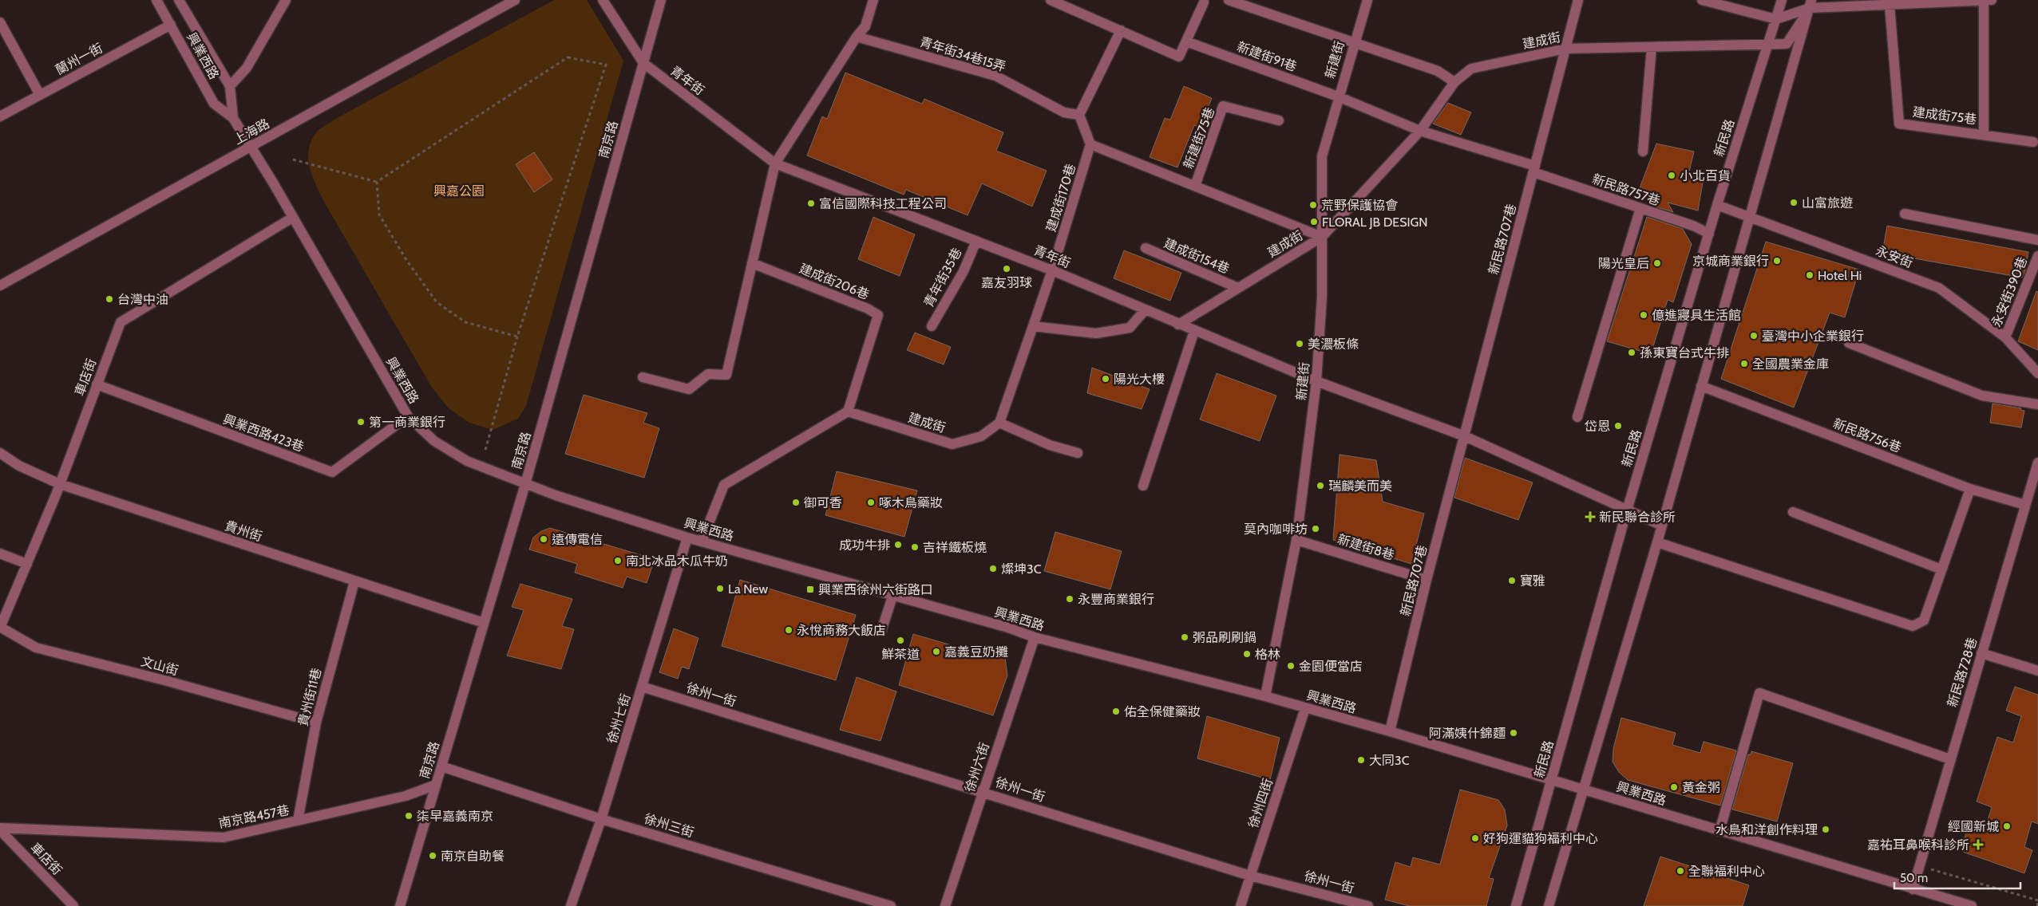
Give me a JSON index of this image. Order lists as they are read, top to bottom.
{
  "streets": {
    "street": [
      "建成街",
      "青年街34巷15弄",
      "興業西路",
      "新建街91巷",
      "蘭州一街",
      "新建街",
      "青年街",
      "建成街75巷",
      "上海路",
      "新建街75巷",
      "新民路",
      "南京路",
      "新民路757巷",
      "建成街170巷",
      "新民路707巷",
      "建成街154巷",
      "永安街",
      "青年街35巷",
      "建成街206巷",
      "永安街390巷",
      "車店街",
      "興業西路423巷",
      "新民路756巷",
      "貴州街",
      "新建街8巷",
      "文山街",
      "新民路728巷",
      "徐州一街",
      "貴州街11巷",
      "徐州七街",
      "徐州六街",
      "徐州四街",
      "南京路457巷",
      "徐州三街"
    ]
  },
  "crossings": [
    ["建成街", "新建街91巷"],
    ["建成街", "新建街"],
    ["建成街", "青年街"],
    ["建成街", "新建街75巷"],
    ["建成街", "新民路"],
    ["建成街", "新民路757巷"],
    ["建成街", "新民路707巷"],
    ["建成街", "建成街154巷"],
    ["建成街", "建成街206巷"],
    ["興業西路", "蘭州一街"],
    ["興業西路", "新建街"],
    ["興業西路", "上海路"],
    ["興業西路", "新民路"],
    ["興業西路", "南京路"],
    ["興業西路", "新民路707巷"],
    ["興業西路", "車店街"],
    ["興業西路", "興業西路423巷"],
    ["興業西路", "新民路728巷"],
    ["興業西路", "徐州七街"],
    ["興業西路", "徐州六街"],
    ["興業西路", "徐州四街"],
    ["新建街91巷", "新建街"],
    ["新建街91巷", "新民路757巷"],
    ["新建街", "青年街"],
    ["新建街", "新建街75巷"],
    ["新建街", "新建街8巷"],
    ["青年街", "南京路"],
    ["青年街", "建成街170巷"],
    ["青年街", "青年街35巷"],
    ["新建街75巷", "建成街170巷"],
    ["新民路", "新民路757巷"],
    ["新民路", "永安街"],
    ["南京路", "貴州街"],
    ["南京路", "南京路457巷"],
    ["南京路", "徐州三街"],
    ["新民路757巷", "新民路707巷"],
    ["新民路707巷", "新建街8巷"],
    ["永安街", "永安街390巷"],
    ["車店街", "興業西路423巷"],
    ["車店街", "貴州街"],
    ["車店街", "文山街"],
    ["車店街", "南京路457巷"],
    ["新民路756巷", "新民路728巷"],
    ["貴州街", "貴州街11巷"],
    ["文山街", "貴州街11巷"],
    ["徐州一街", "徐州七街"],
    ["徐州一街", "徐州六街"],
    ["徐州一街", "徐州四街"],
    ["貴州街11巷", "南京路457巷"],
    ["徐州七街", "徐州三街"]
  ],
  "parks": ["興嘉公園"],
  "places": {
    "other": [
      "小北百貨",
      "山富旅遊",
      "富信國際科技工程公司",
      "荒野保護協會",
      "FLORAL JB DESIGN",
      "京城商業銀行",
      "陽光皇后",
      "嘉友羽球",
      "Hotel Hi",
      "台灣中油",
      "億進寢具生活館",
      "臺灣中小企業銀行",
      "美濃板條",
      "孫東寶台式牛排",
      "全國農業金庫",
      "陽光大樓",
      "第一商業銀行",
      "岱恩",
      "瑞麟美而美",
      "御可香",
      "啄木鳥藥妝",
      "莫內咖啡坊",
      "遠傳電信",
      "成功牛排",
      "吉祥鐵板燒",
      "南北冰品木瓜牛奶",
      "燦坤3C",
      "寶雅",
      "La New",
      "永豐商業銀行",
      "永悅商務大飯店",
      "粥品刷刷鍋",
      "鮮茶道",
      "嘉義豆奶攤",
      "格林",
      "金園便當店",
      "佑全保健藥妝",
      "阿滿姨什錦麵",
      "大同3C",
      "黃金粥",
      "柒早嘉義南京",
      "經國新城",
      "水鳥和洋創作料理",
      "好狗運貓狗福利中心",
      "南京自助餐",
      "全聯福利中心"
    ],
    "health": ["新民聯合診所", "嘉祐耳鼻喉科診所"],
    "transit": ["興業西徐州六街路口"]
  },
  "scale_bar": "50 m"
}
